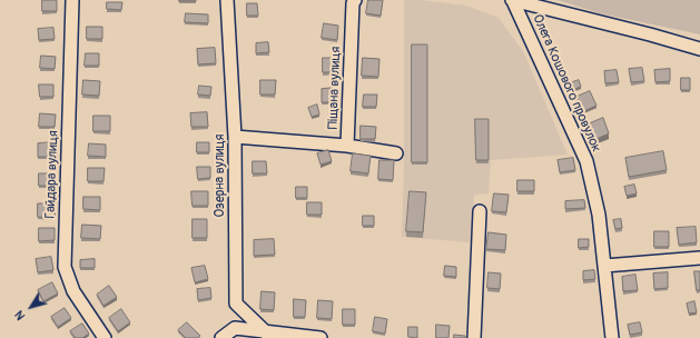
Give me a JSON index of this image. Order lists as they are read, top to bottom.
{
  "streets": {
    "street": [
      "Олега Кошового провулок",
      "Піщана вулиця",
      "Гайдара вулиця",
      "Озерна вулиця"
    ]
  },
  "crossings": [
    ["Піщана вулиця", "Озерна вулиця"]
  ],
  "north": "bottom left"
}
